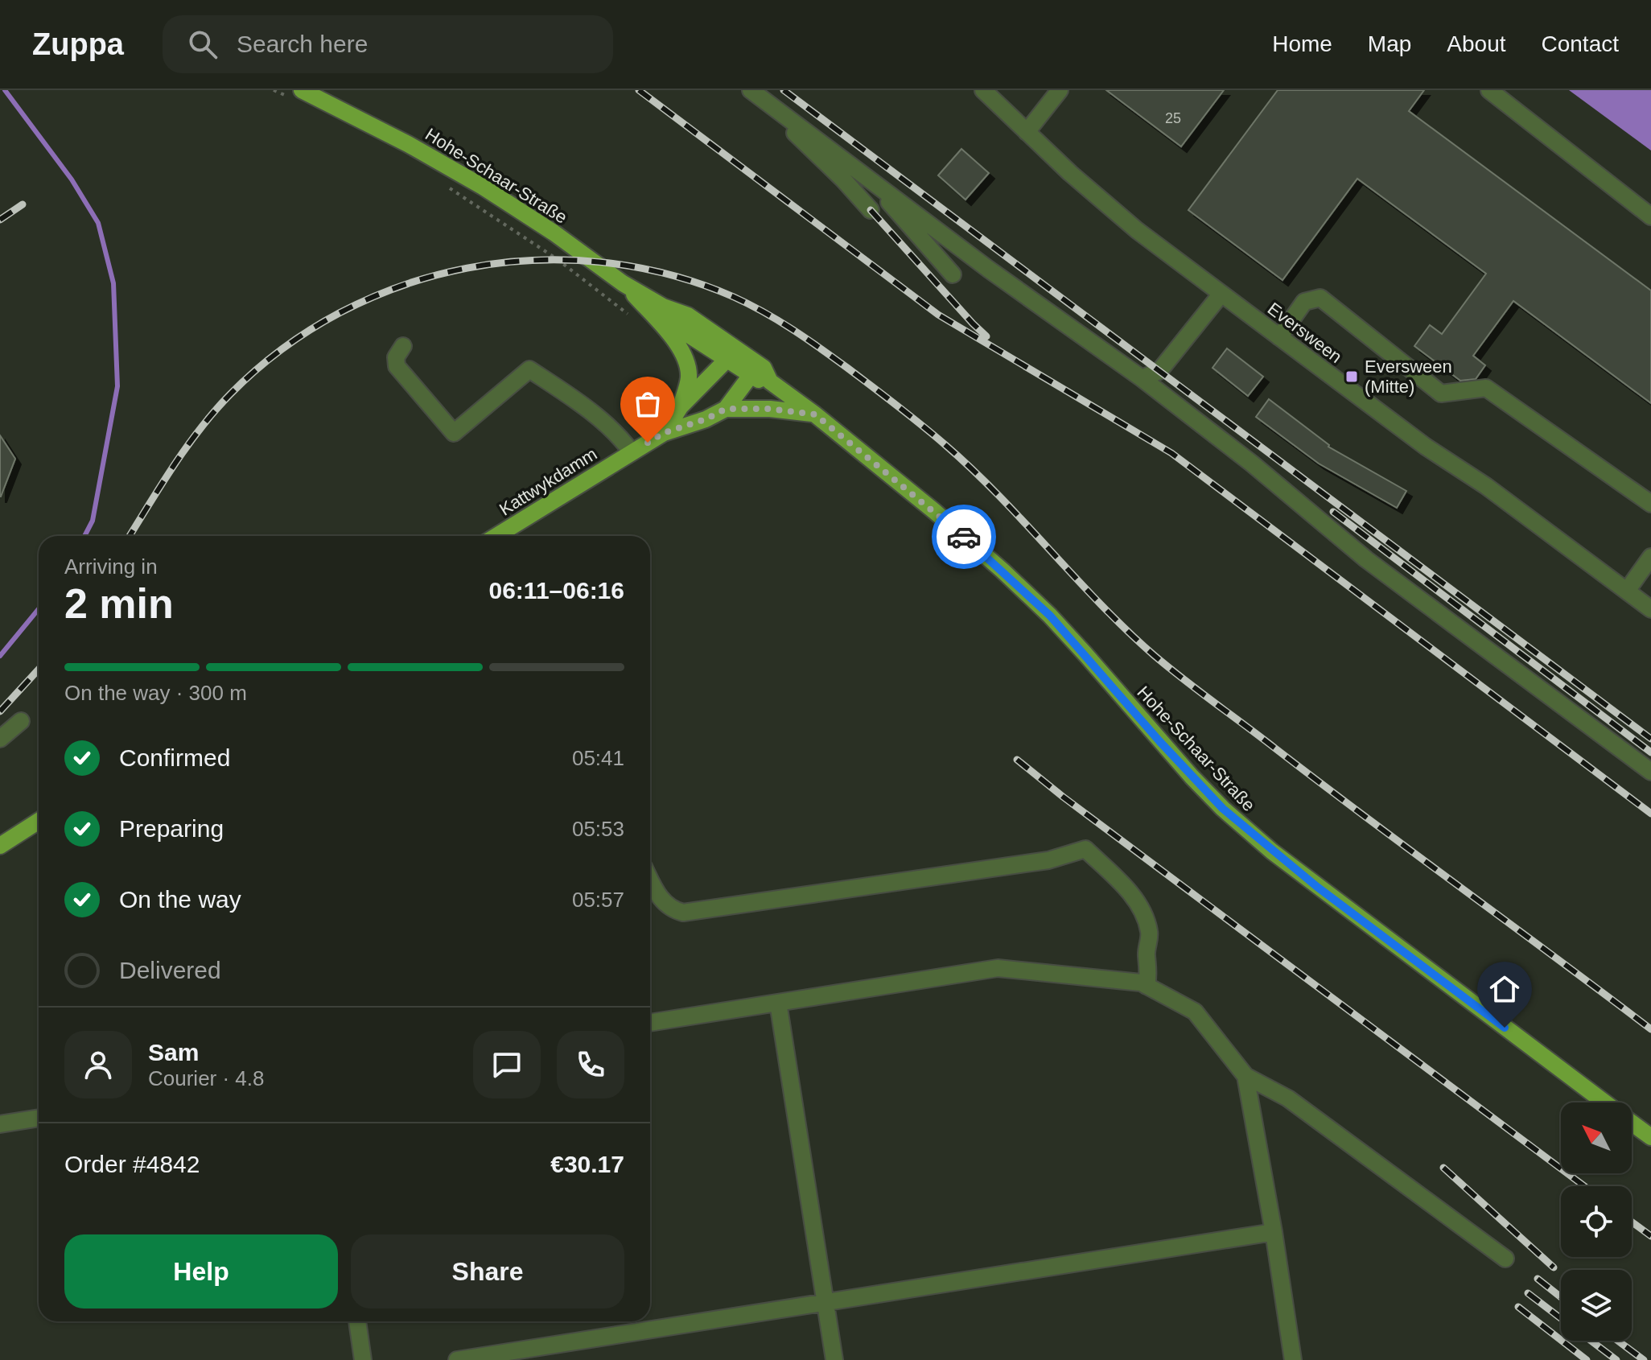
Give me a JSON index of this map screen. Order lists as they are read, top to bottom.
{
  "streets": {
    "main road": ["Hohe-Schaar-Straße", "Kattwykdamm"],
    "street": ["Eversween"]
  },
  "crossings": [
    ["Hohe-Schaar-Straße", "Kattwykdamm"]
  ],
  "places": {
    "transit": ["Eversween (Mitte)"]
  },
  "house_numbers": ["25"],
  "north": "top left",
  "page": {
    "header": "Zuppa",
    "search": "Search here",
    "nav": [
      "Home",
      "Map",
      "About",
      "Contact"
    ],
    "heading": ["2 min", "Arriving in", "06:11–06:16"],
    "panel": [
      "Sam",
      "Courier · 4.8",
      "Order #4842",
      "€30.17"
    ],
    "bar": "On the way · 300 m",
    "list": [
      ["Confirmed", "05:41"],
      ["Preparing", "05:53"],
      ["On the way", "05:57"],
      "Delivered"
    ],
    "buttons": ["Help", "Share"]
  }
}
